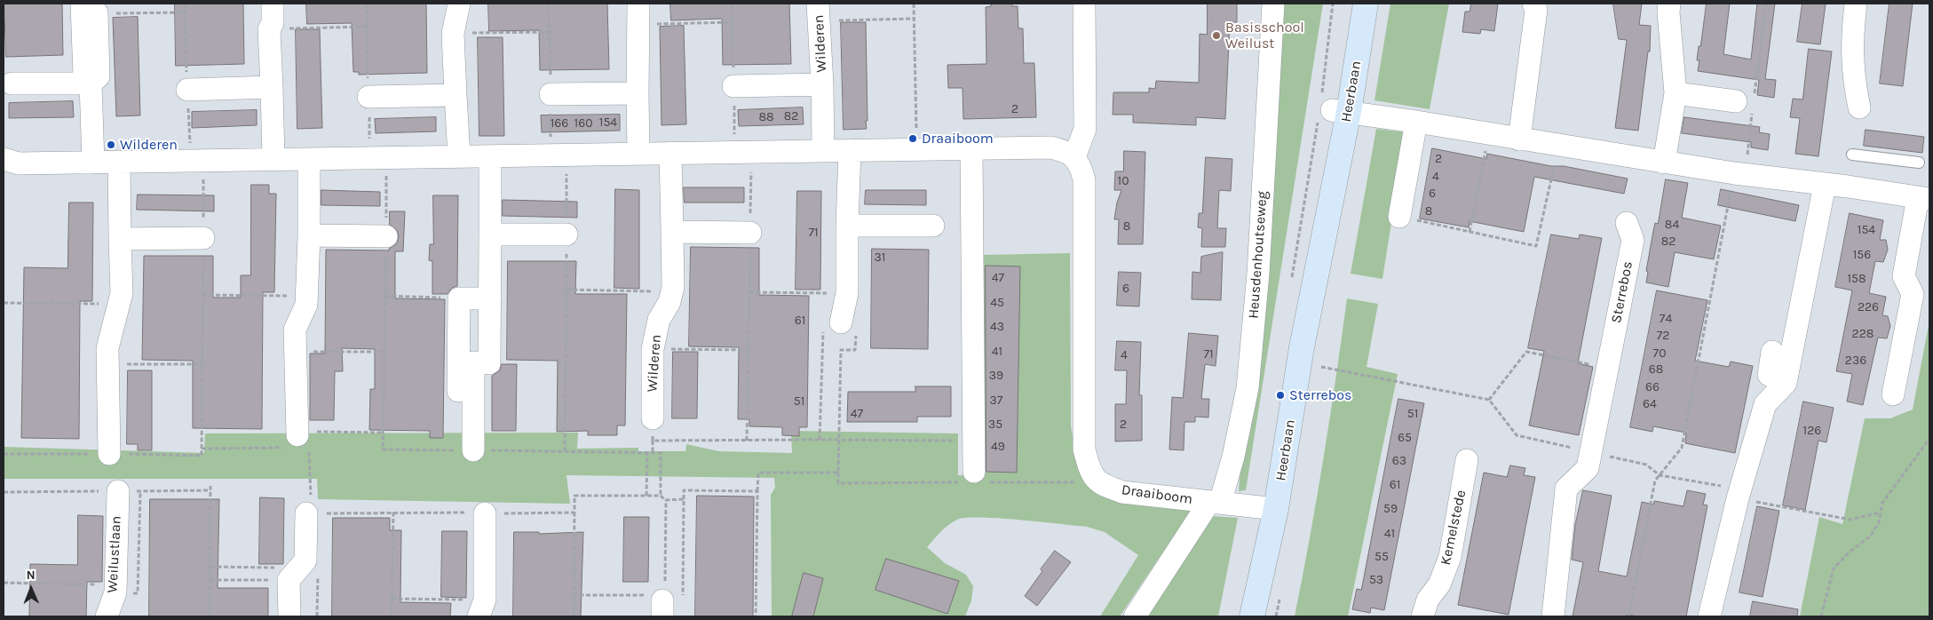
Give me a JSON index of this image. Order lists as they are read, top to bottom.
{
  "streets": {
    "street": [
      "Wilderen",
      "Heerbaan",
      "Heusdenhoutseweg",
      "Sterrebos",
      "Draaiboom",
      "Kemelstede",
      "Weilustlaan"
    ]
  },
  "crossings": [
    ["Heerbaan", "Draaiboom"],
    ["Heusdenhoutseweg", "Draaiboom"]
  ],
  "places": [
    "Basisschool Weilust",
    "Draaiboom",
    "Wilderen",
    "Sterrebos"
  ],
  "house_numbers": [
    "2",
    "82",
    "88",
    "154",
    "166",
    "160",
    "2",
    "4",
    "10",
    "6",
    "8",
    "84",
    "8",
    "154",
    "71",
    "82",
    "156",
    "31",
    "47",
    "158",
    "6",
    "45",
    "226",
    "74",
    "61",
    "43",
    "228",
    "72",
    "41",
    "70",
    "71",
    "4",
    "236",
    "68",
    "39",
    "66",
    "37",
    "51",
    "64",
    "47",
    "51",
    "35",
    "2",
    "126",
    "65",
    "49",
    "63",
    "61",
    "59",
    "41",
    "55",
    "53"
  ],
  "north": "top"
}
